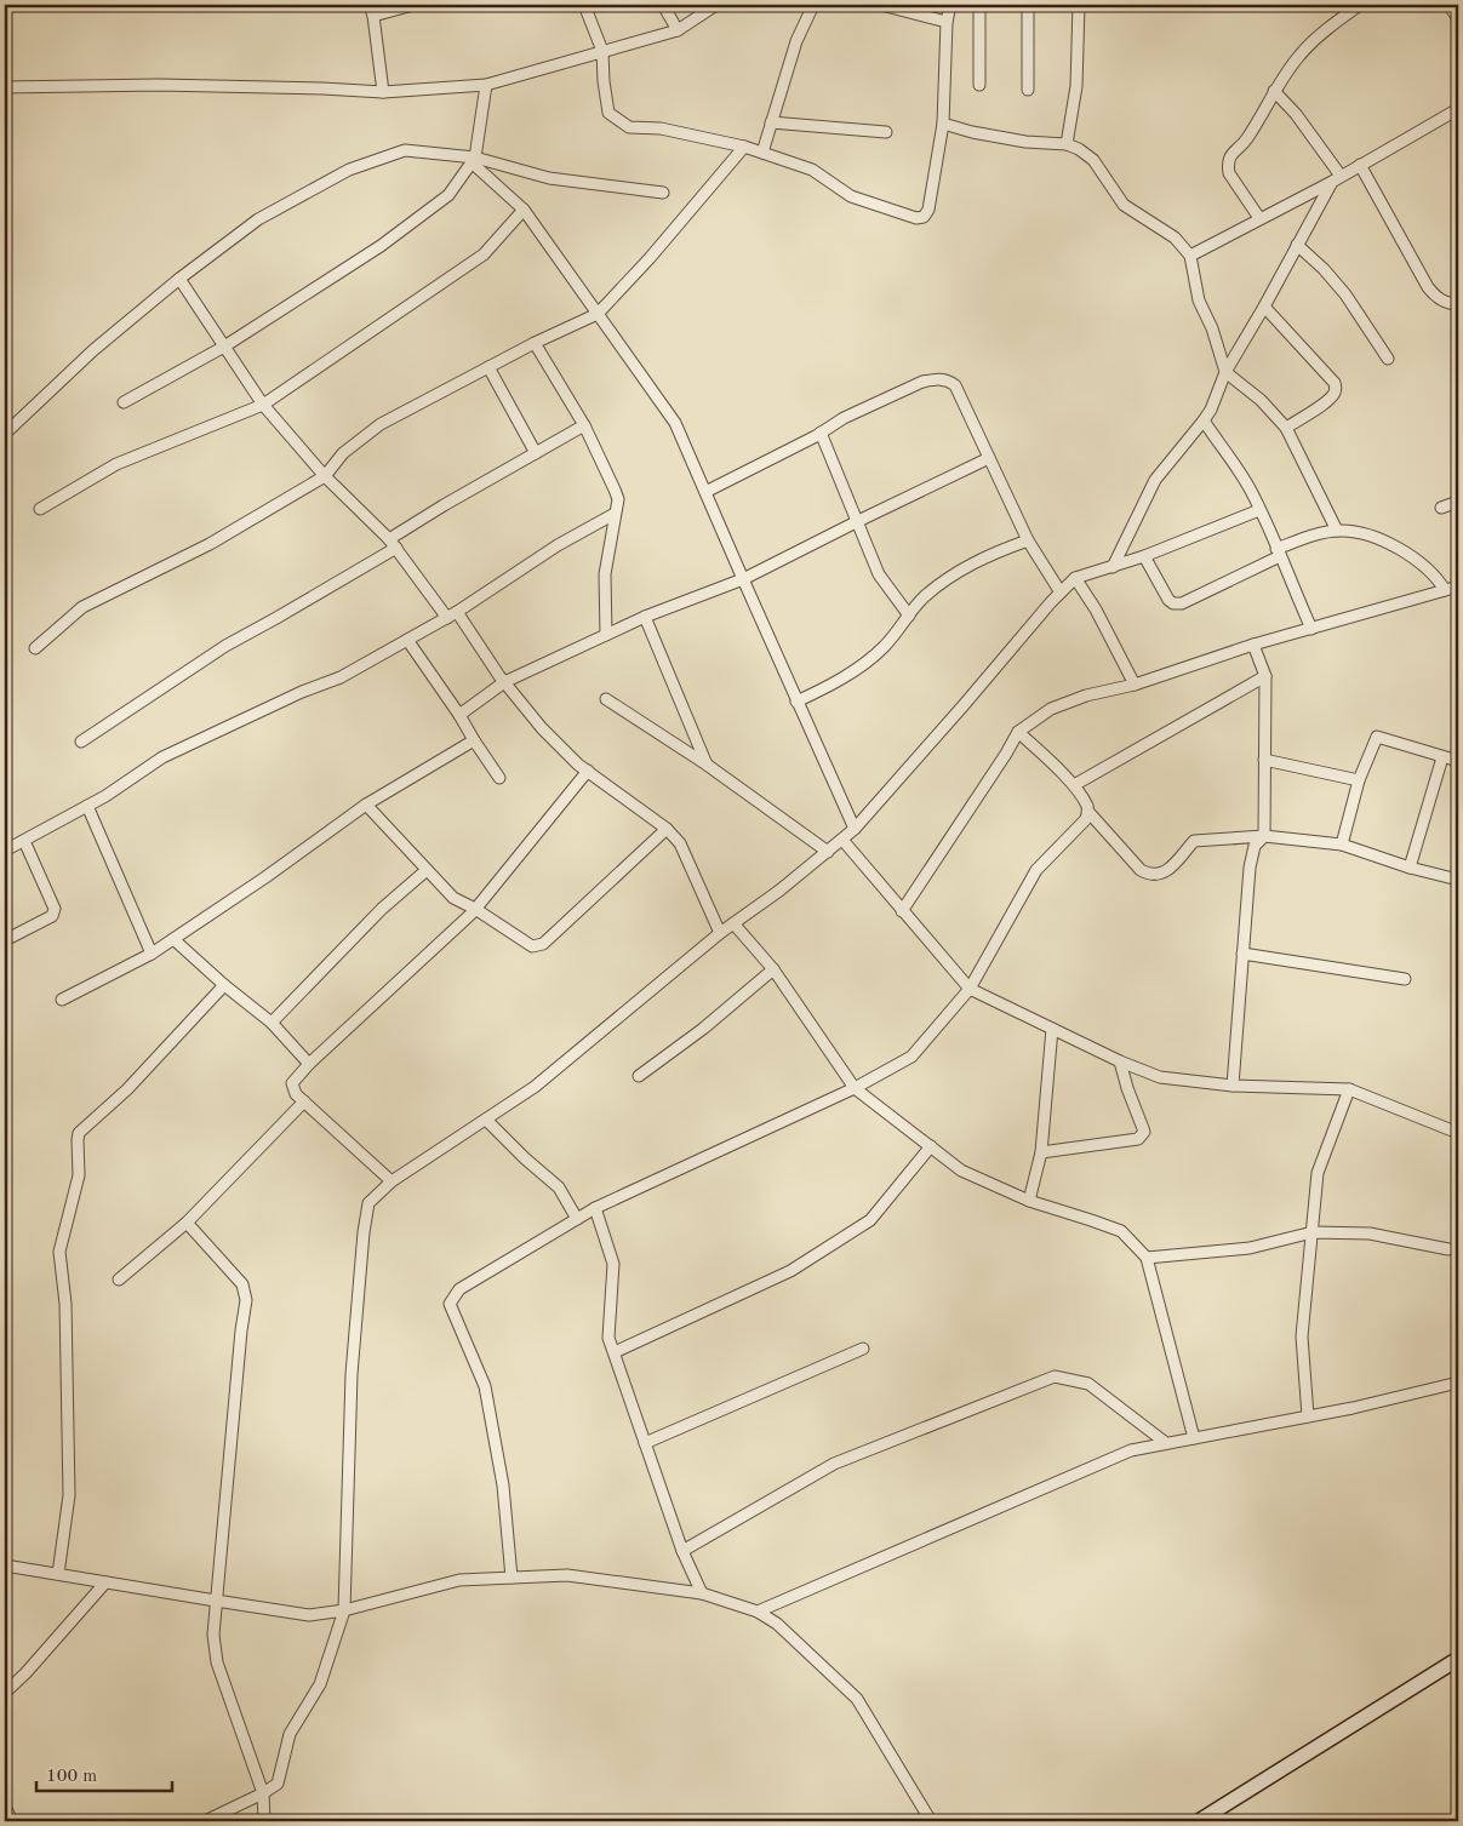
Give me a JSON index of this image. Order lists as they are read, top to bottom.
{
  "scale_bar": "100 m"
}
